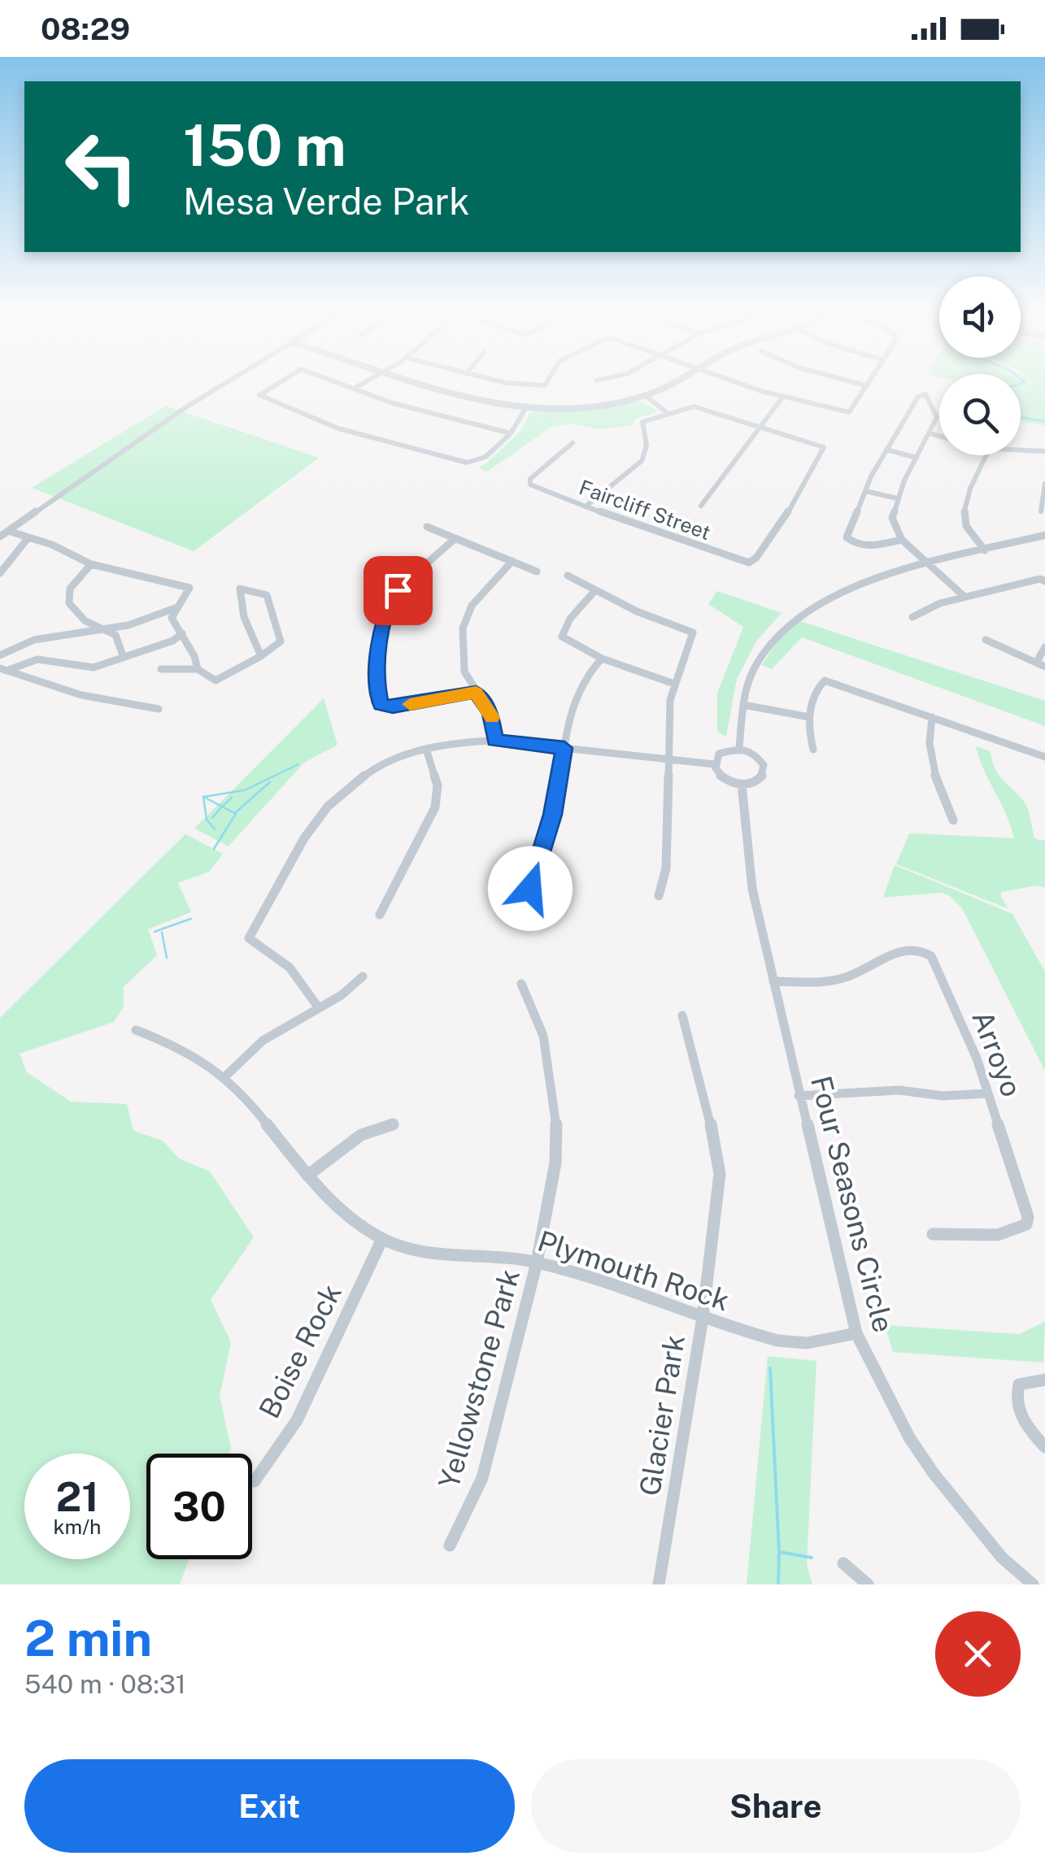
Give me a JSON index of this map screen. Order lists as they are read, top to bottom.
{
  "streets": {
    "street": [
      "Faircliff Street",
      "Arroyo",
      "Four Seasons Circle",
      "Plymouth Rock",
      "Boise Rock",
      "Yellowstone Park",
      "Glacier Park"
    ]
  },
  "crossings": [
    ["Arroyo", "Four Seasons Circle"],
    ["Four Seasons Circle", "Plymouth Rock"],
    ["Plymouth Rock", "Boise Rock"],
    ["Plymouth Rock", "Yellowstone Park"],
    ["Plymouth Rock", "Glacier Park"]
  ],
  "page": {
    "status": "08:29",
    "turn": ["150 m", "Mesa Verde Park"],
    "speed": "21 km/h",
    "limit": "30",
    "heading": ["2 min", "540 m · 08:31"],
    "buttons": ["Exit", "Share"]
  }
}
